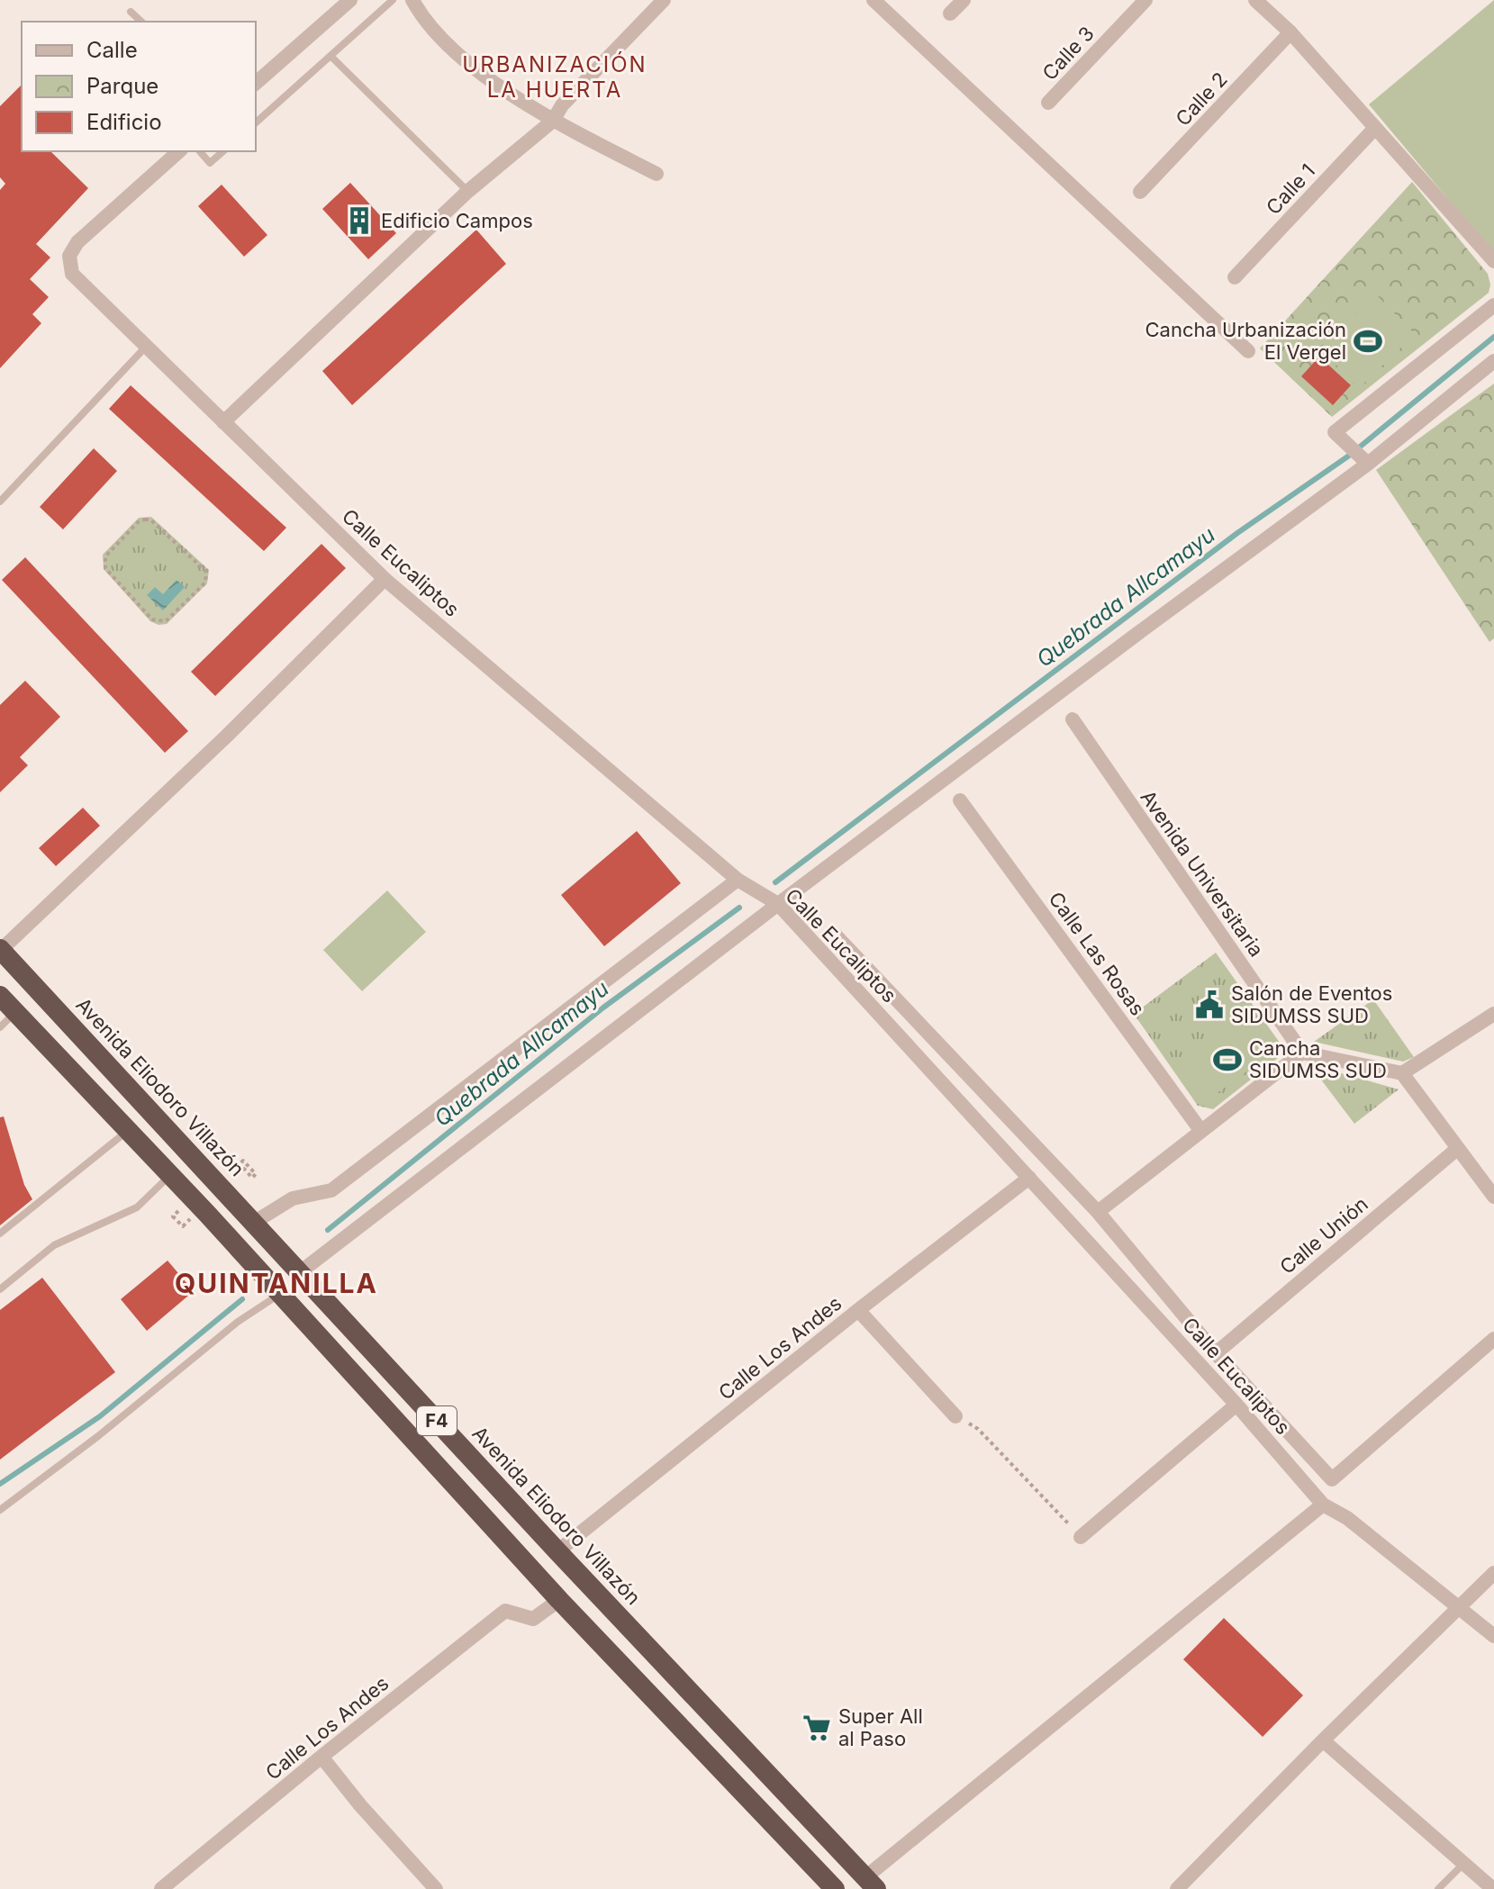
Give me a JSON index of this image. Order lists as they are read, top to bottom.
{
  "streets": {
    "highway": ["Avenida Eliodoro Villazón", "F4"],
    "street": [
      "Calle 3",
      "Calle 2",
      "Calle 1",
      "Calle Eucaliptos",
      "Avenida Universitaria",
      "Calle Las Rosas",
      "Calle Unión",
      "Calle Los Andes"
    ]
  },
  "crossings": [
    ["Calle Eucaliptos", "Calle Unión"],
    ["Calle Eucaliptos", "Calle Los Andes"],
    ["Avenida Eliodoro Villazón", "Calle Los Andes"],
    ["Calle Los Andes", "F4"]
  ],
  "districts": ["URBANIZACIÓN LA HUERTA", "QUINTANILLA"],
  "water": ["Quebrada Allcamayu"],
  "places": {
    "building": ["Edificio Campos"],
    "sports": ["Cancha Urbanización El Vergel", "Cancha SIDUMSS SUD"],
    "public building": ["Salón de Eventos SIDUMSS SUD"],
    "supermarket": ["Super All al Paso"]
  },
  "legend": ["Calle", "Parque", "Edificio"]
}
